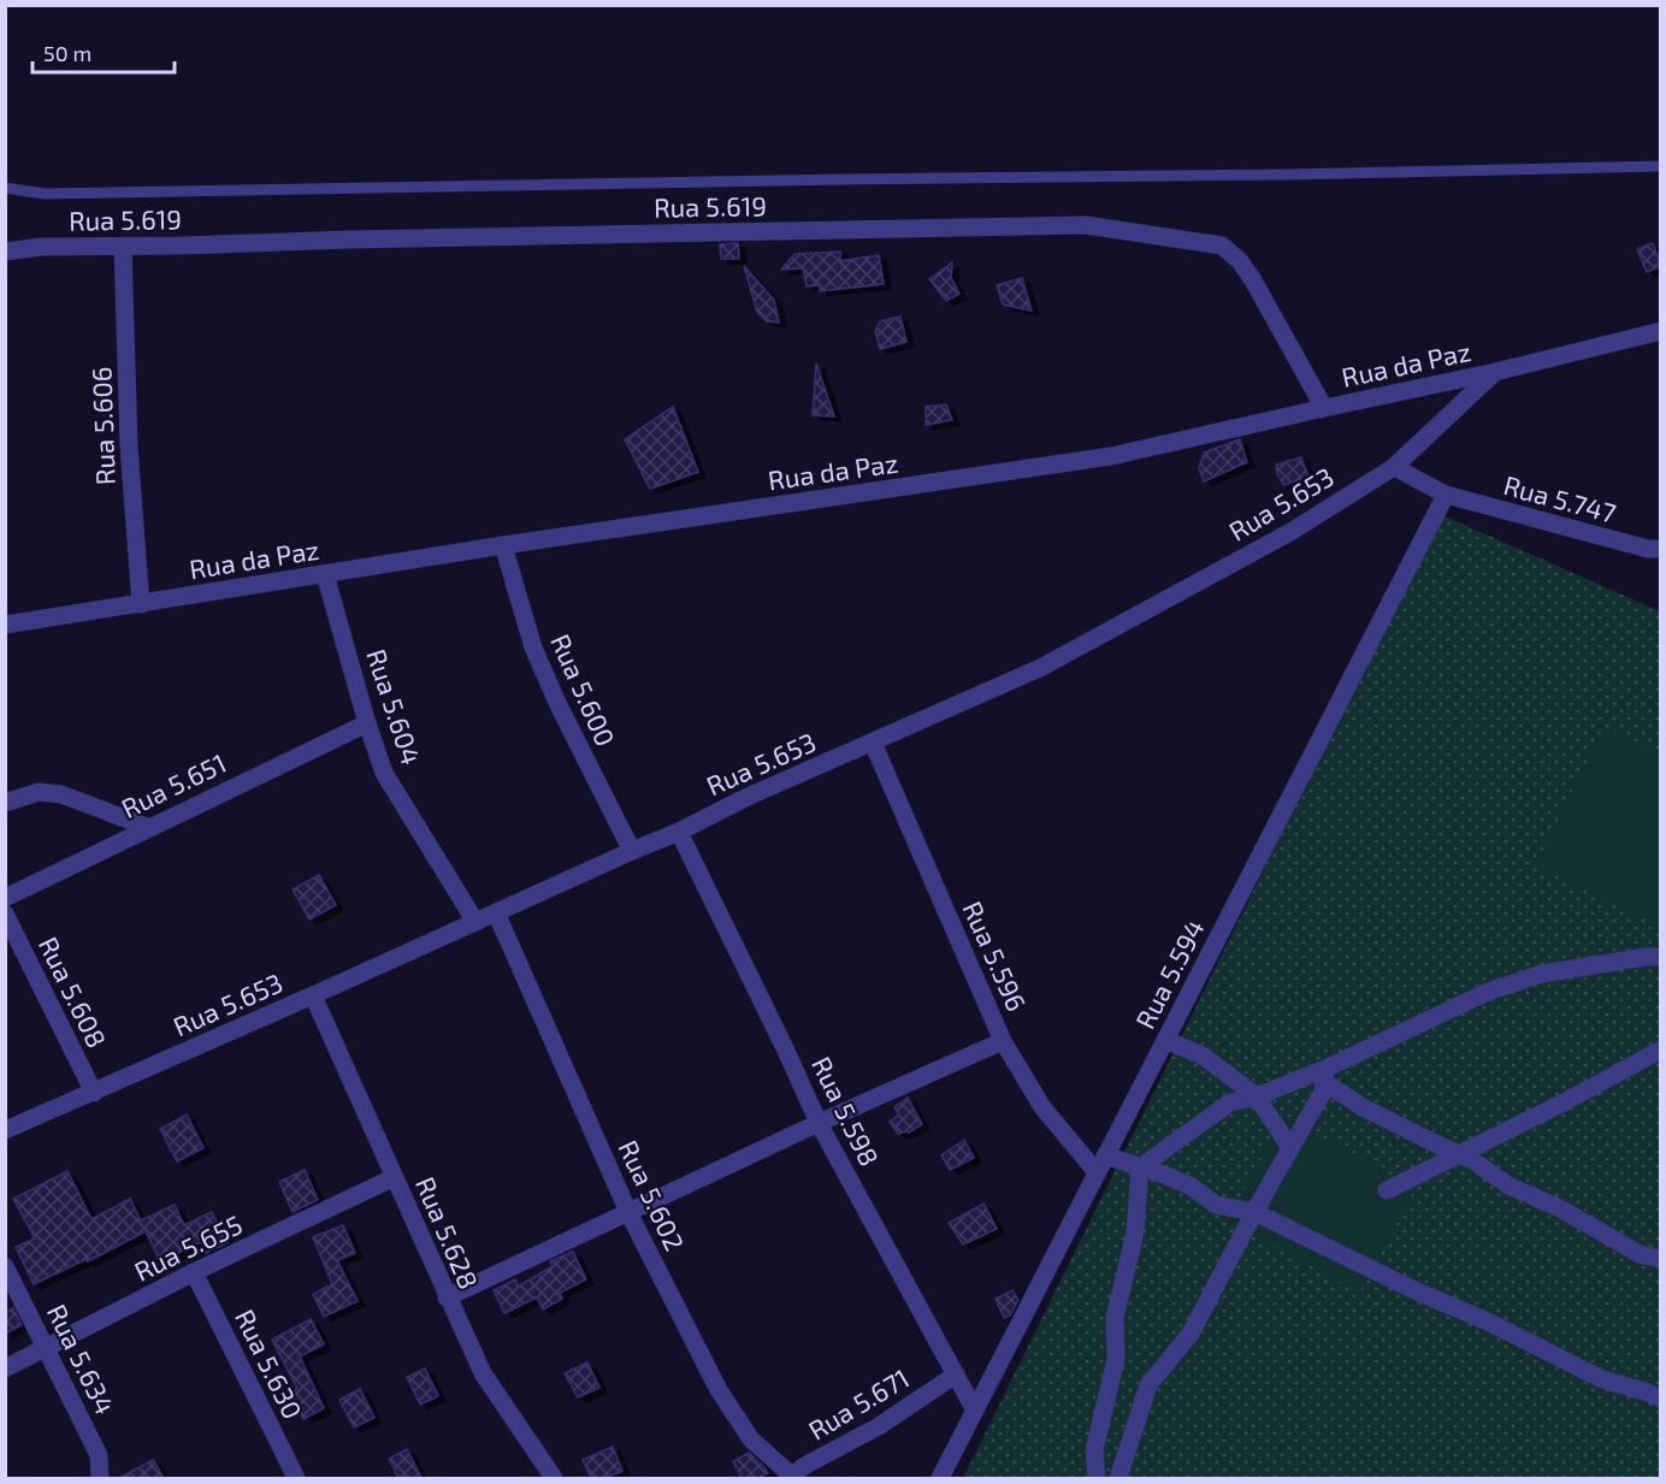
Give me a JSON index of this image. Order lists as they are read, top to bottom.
{
  "streets": {
    "street": [
      "Rua 5.619",
      "Rua da Paz",
      "Rua 5.606",
      "Rua 5.747",
      "Rua 5.653",
      "Rua 5.600",
      "Rua 5.604",
      "Rua 5.651",
      "Rua 5.596",
      "Rua 5.594",
      "Rua 5.608",
      "Rua 5.598",
      "Rua 5.602",
      "Rua 5.628",
      "Rua 5.655",
      "Rua 5.634",
      "Rua 5.630",
      "Rua 5.671"
    ]
  },
  "crossings": [
    ["Rua 5.619", "Rua da Paz"],
    ["Rua 5.619", "Rua 5.606"],
    ["Rua da Paz", "Rua 5.606"],
    ["Rua da Paz", "Rua 5.653"],
    ["Rua da Paz", "Rua 5.600"],
    ["Rua da Paz", "Rua 5.604"],
    ["Rua 5.747", "Rua 5.653"],
    ["Rua 5.747", "Rua 5.594"],
    ["Rua 5.653", "Rua 5.600"],
    ["Rua 5.653", "Rua 5.604"],
    ["Rua 5.653", "Rua 5.596"],
    ["Rua 5.653", "Rua 5.608"],
    ["Rua 5.653", "Rua 5.598"],
    ["Rua 5.653", "Rua 5.602"],
    ["Rua 5.653", "Rua 5.628"],
    ["Rua 5.604", "Rua 5.651"],
    ["Rua 5.596", "Rua 5.594"],
    ["Rua 5.594", "Rua 5.598"],
    ["Rua 5.598", "Rua 5.671"],
    ["Rua 5.602", "Rua 5.671"],
    ["Rua 5.628", "Rua 5.655"],
    ["Rua 5.655", "Rua 5.634"],
    ["Rua 5.655", "Rua 5.630"]
  ],
  "scale_bar": "50 m"
}
